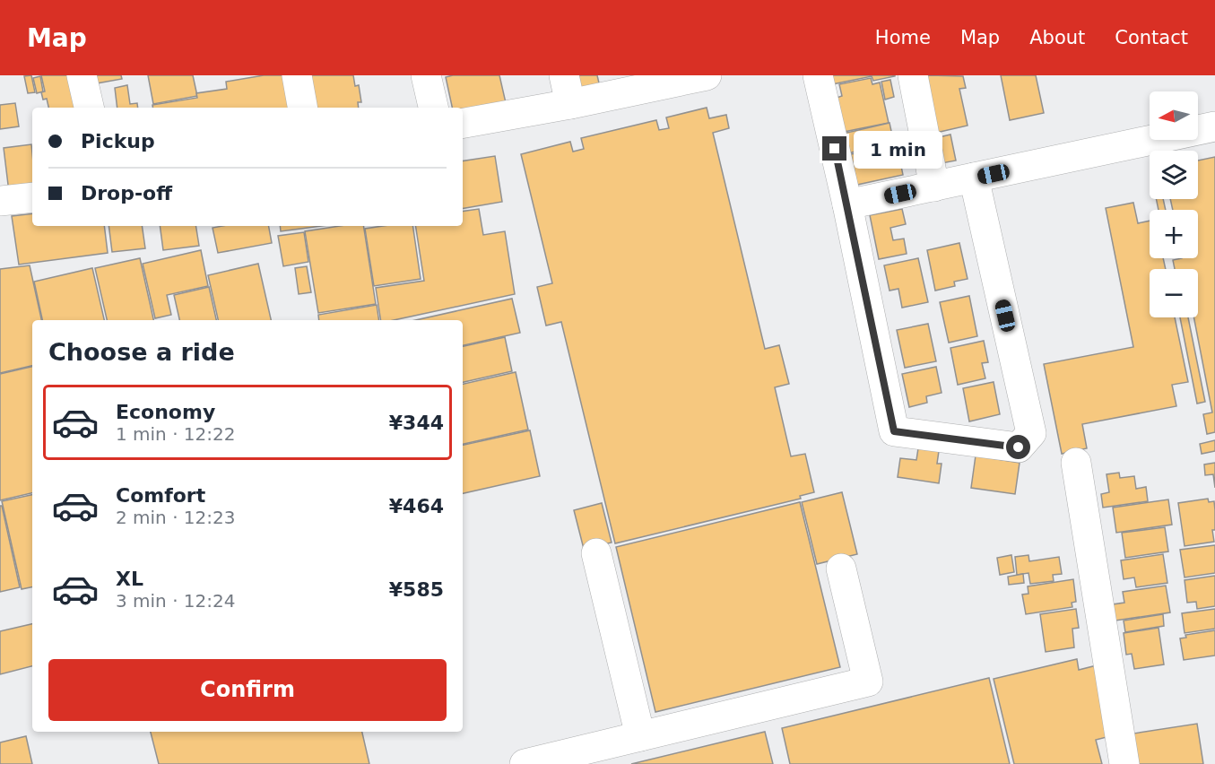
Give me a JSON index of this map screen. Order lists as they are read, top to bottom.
{
  "north": "left",
  "page": {
    "header": "Map",
    "nav": [
      "Home",
      "Map",
      "About",
      "Contact"
    ],
    "map_buttons": ["+", "−"],
    "banner": ["Pickup", "Drop-off"],
    "bubble": "1 min",
    "heading": "Choose a ride",
    "list": [
      {
        "name": "Economy",
        "note": "1 min · 12:22",
        "value": "¥344"
      },
      {
        "name": "Comfort",
        "note": "2 min · 12:23",
        "value": "¥464"
      },
      {
        "name": "XL",
        "note": "3 min · 12:24",
        "value": "¥585"
      }
    ],
    "buttons": "Confirm"
  }
}
